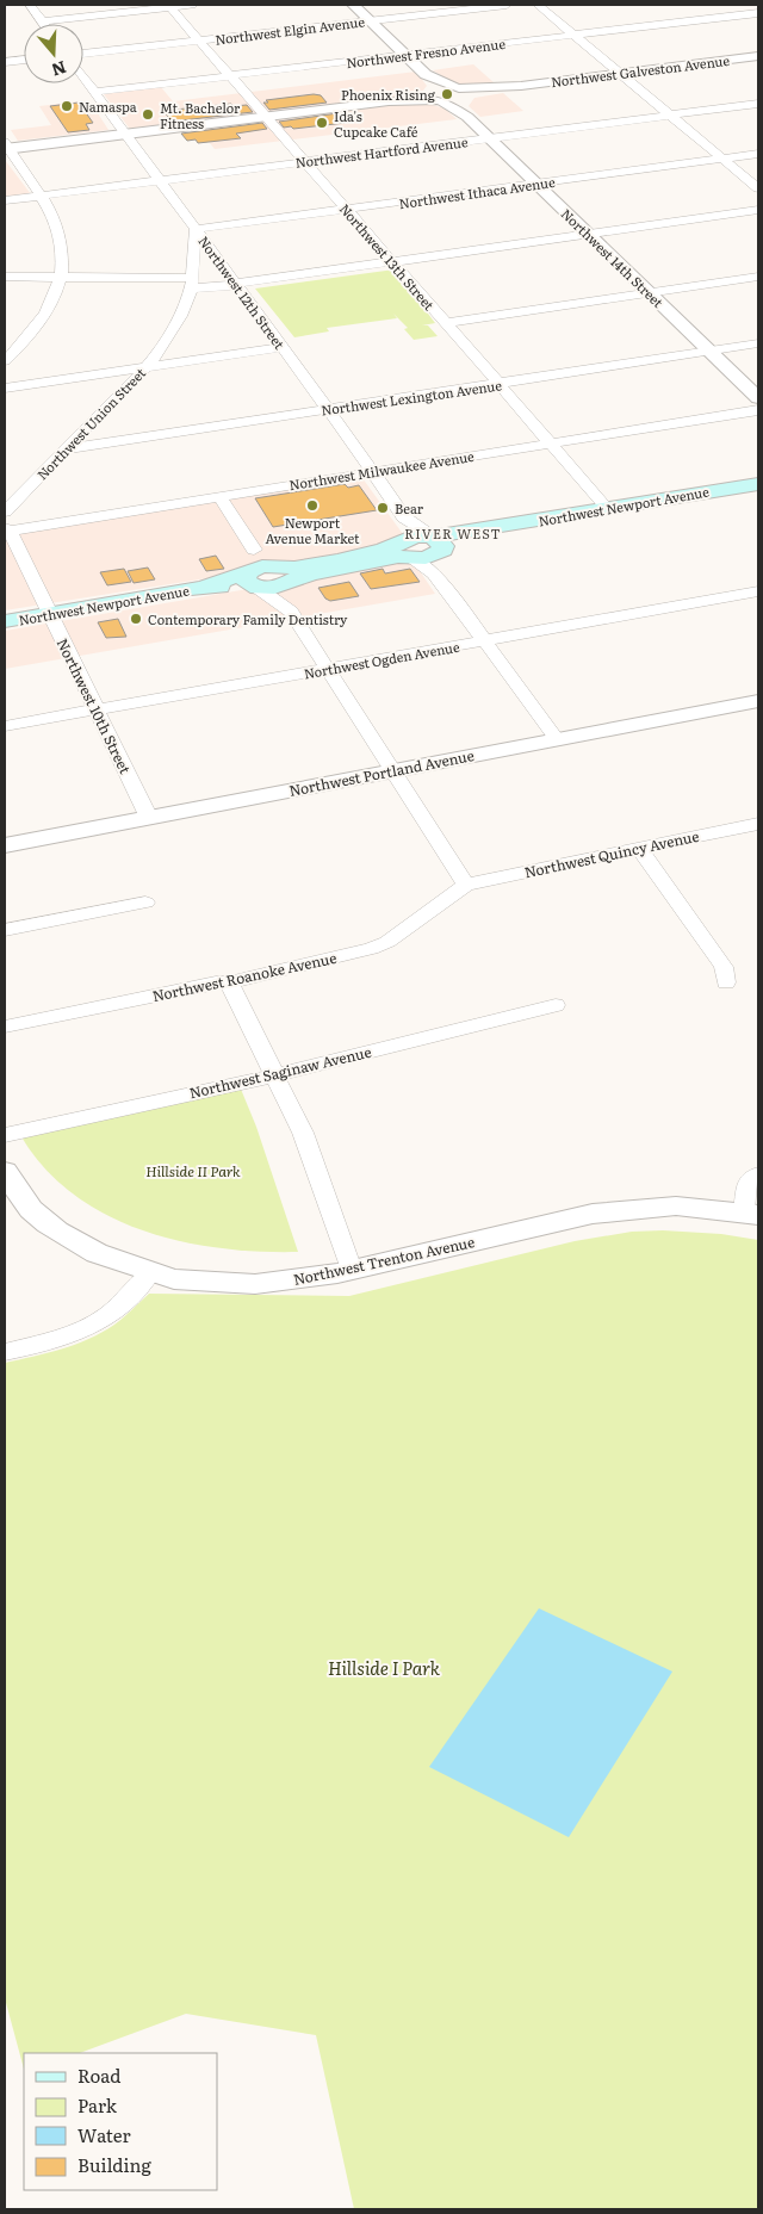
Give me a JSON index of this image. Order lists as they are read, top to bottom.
{
  "streets": {
    "main road": ["Northwest Newport Avenue"],
    "street": [
      "Northwest Elgin Avenue",
      "Northwest Fresno Avenue",
      "Northwest Galveston Avenue",
      "Northwest Hartford Avenue",
      "Northwest Ithaca Avenue",
      "Northwest 13th Street",
      "Northwest 14th Street",
      "Northwest 12th Street",
      "Northwest Lexington Avenue",
      "Northwest Union Street",
      "Northwest Milwaukee Avenue",
      "Northwest Ogden Avenue",
      "Northwest 10th Street",
      "Northwest Portland Avenue",
      "Northwest Quincy Avenue",
      "Northwest Roanoke Avenue",
      "Northwest Saginaw Avenue",
      "Northwest Trenton Avenue"
    ]
  },
  "crossings": [
    ["Northwest Elgin Avenue", "Northwest 13th Street"],
    ["Northwest Fresno Avenue", "Northwest 13th Street"],
    ["Northwest Fresno Avenue", "Northwest 12th Street"],
    ["Northwest Galveston Avenue", "Northwest 14th Street"],
    ["Northwest Hartford Avenue", "Northwest 13th Street"],
    ["Northwest Hartford Avenue", "Northwest 14th Street"],
    ["Northwest Hartford Avenue", "Northwest 12th Street"],
    ["Northwest Ithaca Avenue", "Northwest 13th Street"],
    ["Northwest Ithaca Avenue", "Northwest 14th Street"],
    ["Northwest Ithaca Avenue", "Northwest 12th Street"],
    ["Northwest Ithaca Avenue", "Northwest Union Street"],
    ["Northwest 13th Street", "Northwest Lexington Avenue"],
    ["Northwest 13th Street", "Northwest Milwaukee Avenue"],
    ["Northwest 13th Street", "Northwest Newport Avenue"],
    ["Northwest 14th Street", "Northwest Lexington Avenue"],
    ["Northwest 12th Street", "Northwest Lexington Avenue"],
    ["Northwest 12th Street", "Northwest Union Street"],
    ["Northwest 12th Street", "Northwest Milwaukee Avenue"],
    ["Northwest 12th Street", "Northwest Newport Avenue"],
    ["Northwest 12th Street", "Northwest Ogden Avenue"],
    ["Northwest 12th Street", "Northwest Portland Avenue"],
    ["Northwest Lexington Avenue", "Northwest Union Street"],
    ["Northwest Milwaukee Avenue", "Northwest 10th Street"],
    ["Northwest Newport Avenue", "Northwest 10th Street"],
    ["Northwest Ogden Avenue", "Northwest 10th Street"],
    ["Northwest 10th Street", "Northwest Portland Avenue"],
    ["Northwest Quincy Avenue", "Northwest Roanoke Avenue"]
  ],
  "districts": ["RIVER WEST"],
  "parks": ["Hillside II Park", "Hillside I Park"],
  "places": [
    "Phoenix Rising",
    "Namaspa",
    "Mt. Bachelor Fitness",
    "Ida's Cupcake Café",
    "Newport Avenue Market",
    "Bear",
    "Contemporary Family Dentistry"
  ],
  "legend": [
    "Road",
    "Park",
    "Water",
    "Building"
  ],
  "north": "bottom"
}
